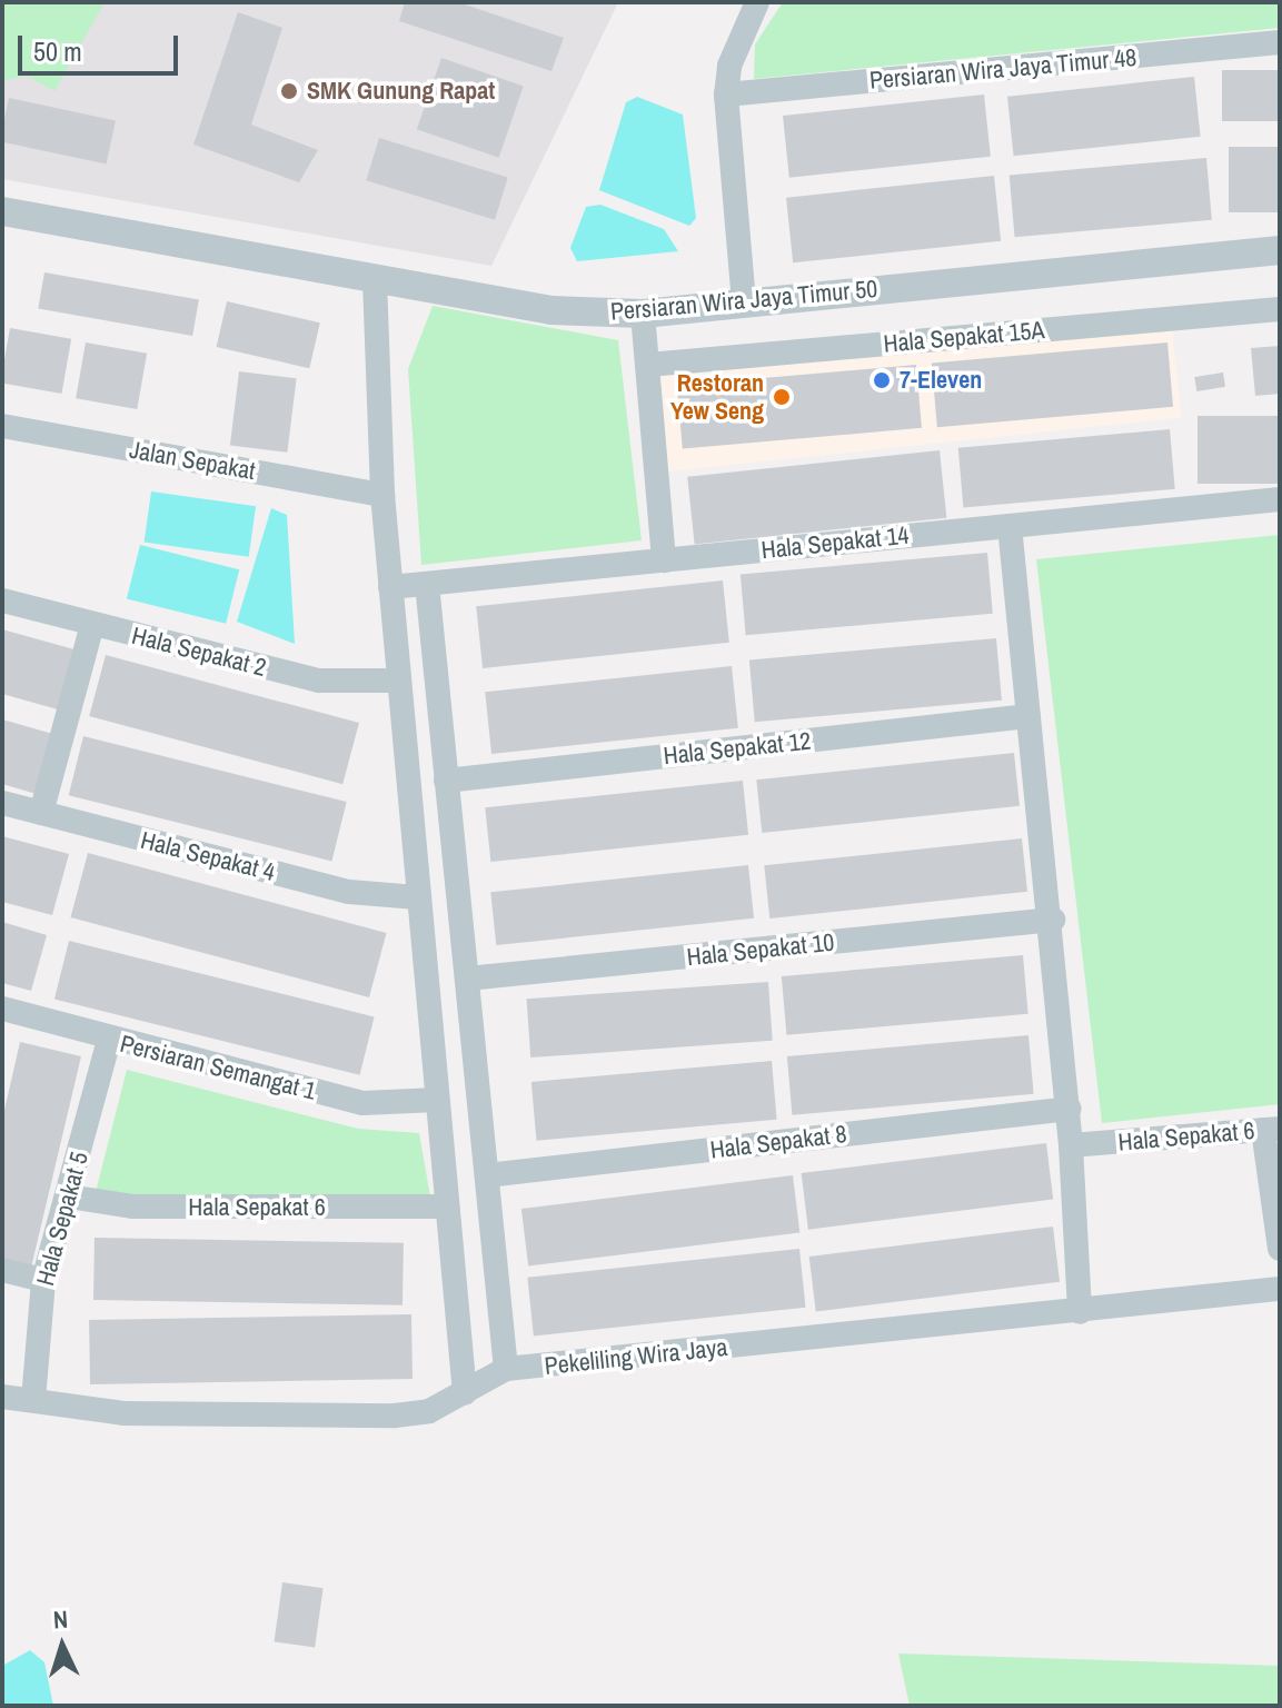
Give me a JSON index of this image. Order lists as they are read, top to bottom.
{
  "streets": {
    "street": [
      "Persiaran Wira Jaya Timur 48",
      "Persiaran Wira Jaya Timur 50",
      "Hala Sepakat 15A",
      "Jalan Sepakat",
      "Hala Sepakat 14",
      "Hala Sepakat 2",
      "Hala Sepakat 12",
      "Hala Sepakat 4",
      "Hala Sepakat 10",
      "Persiaran Semangat 1",
      "Hala Sepakat 6",
      "Hala Sepakat 8",
      "Hala Sepakat 5",
      "Pekeliling Wira Jaya"
    ]
  },
  "crossings": [
    ["Persiaran Semangat 1", "Hala Sepakat 5"],
    ["Hala Sepakat 6", "Hala Sepakat 5"],
    ["Hala Sepakat 5", "Pekeliling Wira Jaya"]
  ],
  "places": ["SMK Gunung Rapat", "7-Eleven", "Restoran Yew Seng"],
  "scale_bar": "50 m",
  "north": "top"
}
